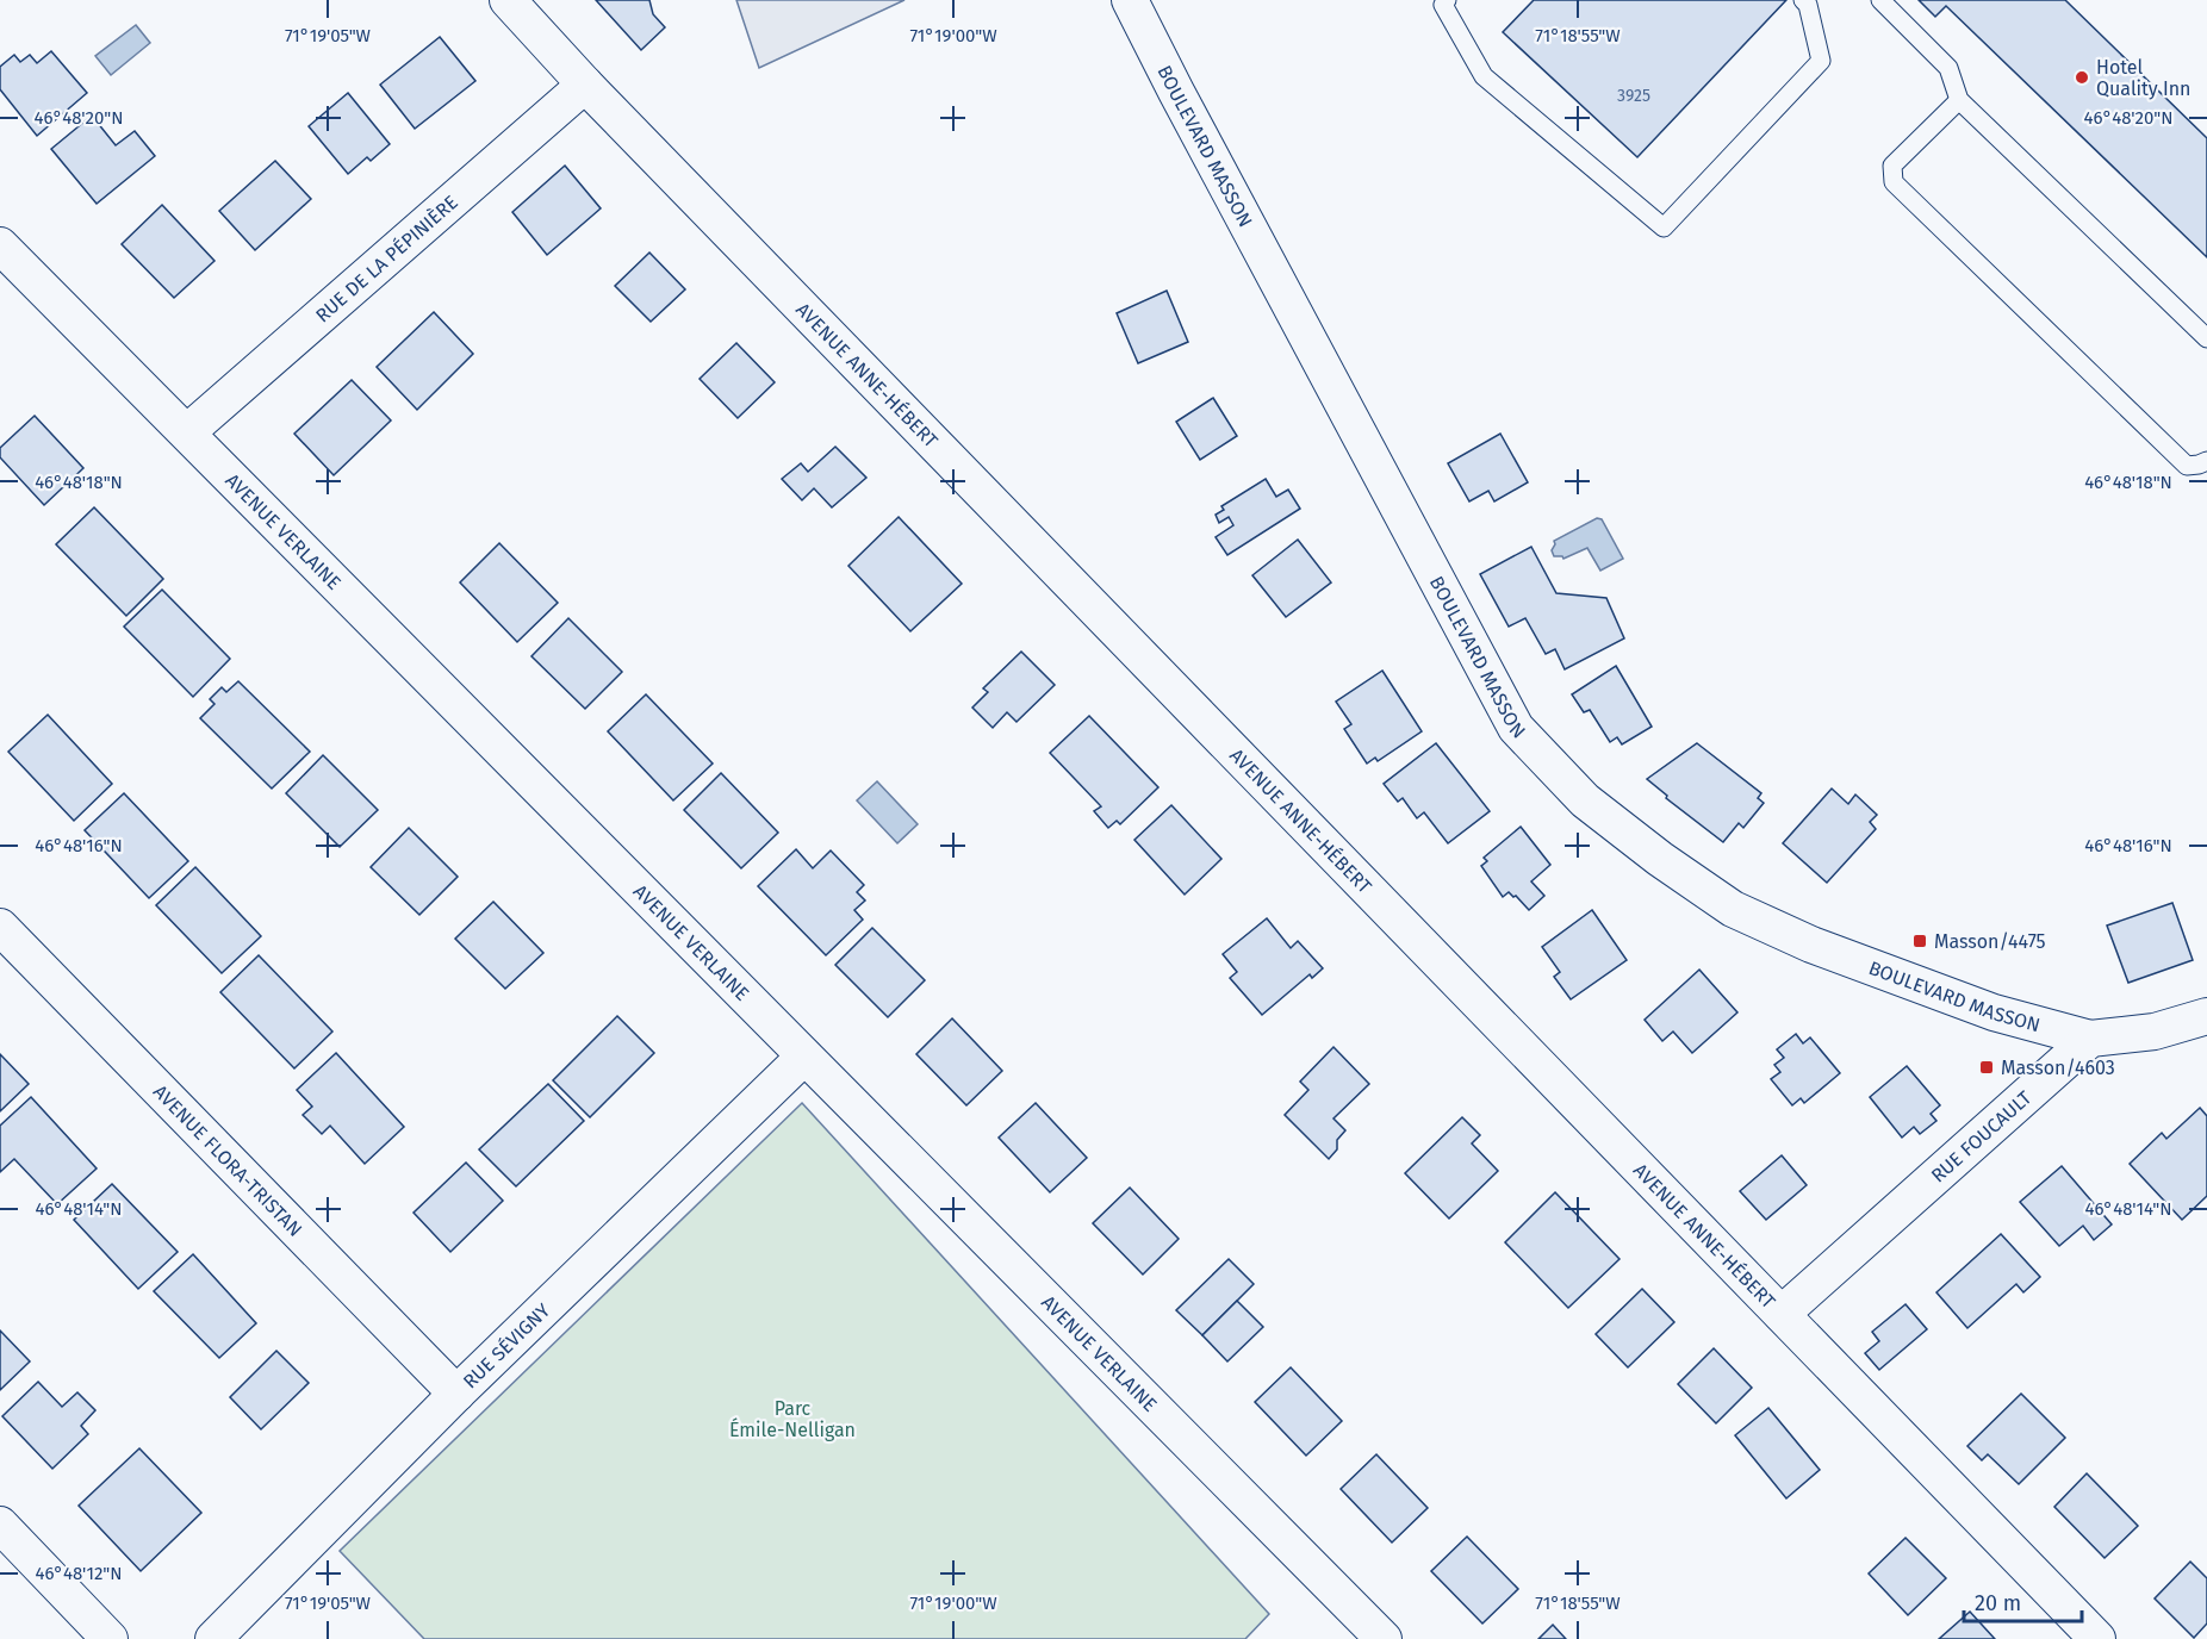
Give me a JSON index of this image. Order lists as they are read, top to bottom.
{
  "streets": {
    "street": [
      "BOULEVARD MASSON",
      "RUE DE LA PÉPINIÈRE",
      "AVENUE ANNE-HÉBERT",
      "AVENUE VERLAINE",
      "RUE FOUCAULT",
      "AVENUE FLORA-TRISTAN",
      "RUE SÉVIGNY"
    ]
  },
  "crossings": [
    ["BOULEVARD MASSON", "RUE FOUCAULT"],
    ["RUE DE LA PÉPINIÈRE", "AVENUE ANNE-HÉBERT"],
    ["RUE DE LA PÉPINIÈRE", "AVENUE VERLAINE"],
    ["AVENUE ANNE-HÉBERT", "RUE FOUCAULT"],
    ["AVENUE VERLAINE", "RUE SÉVIGNY"],
    ["AVENUE FLORA-TRISTAN", "RUE SÉVIGNY"]
  ],
  "parks": ["Parc Émile-Nelligan"],
  "places": {
    "other": ["Hotel Quality Inn"],
    "transit": ["Masson/4475", "Masson/4603"]
  },
  "house_numbers": ["3925"],
  "scale_bar": "20 m",
  "coordinates": [
    "71°19'05\"W",
    "71°19'00\"W",
    "71°18'55\"W",
    "46°48'20\"N",
    "46°48'18\"N",
    "46°48'16\"N",
    "46°48'14\"N",
    "46°48'12\"N"
  ]
}
